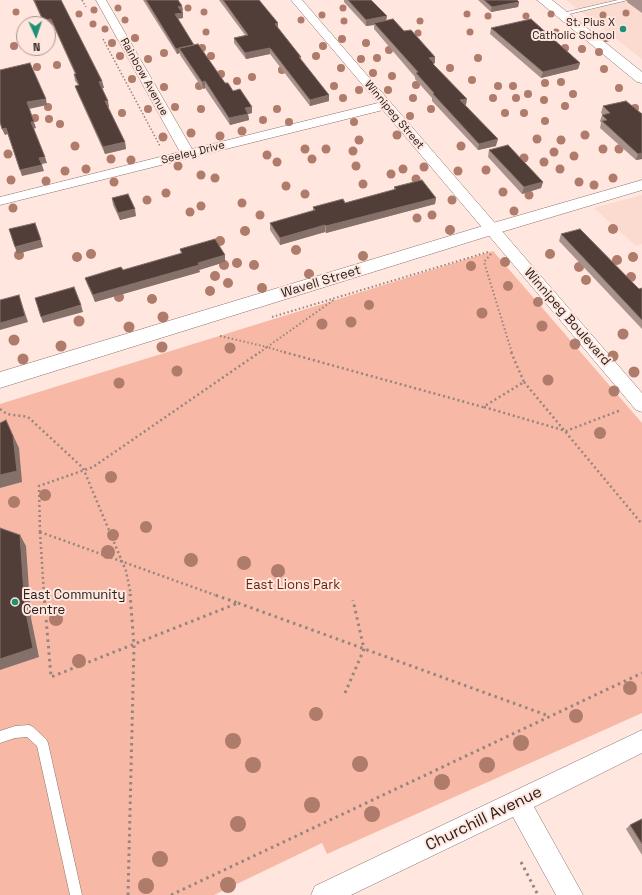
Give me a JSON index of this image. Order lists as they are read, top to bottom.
{
  "streets": {
    "street": [
      "Rainbow Avenue",
      "Winnipeg Street",
      "Seeley Drive",
      "Wavell Street",
      "Winnipeg Boulevard",
      "Churchill Avenue"
    ]
  },
  "crossings": [
    ["Rainbow Avenue", "Seeley Drive"],
    ["Winnipeg Street", "Seeley Drive"],
    ["Winnipeg Street", "Wavell Street"],
    ["Winnipeg Street", "Winnipeg Boulevard"],
    ["Wavell Street", "Winnipeg Boulevard"]
  ],
  "parks": ["East Lions Park"],
  "places": ["St. Pius X Catholic School", "East Community Centre"],
  "north": "bottom"
}
